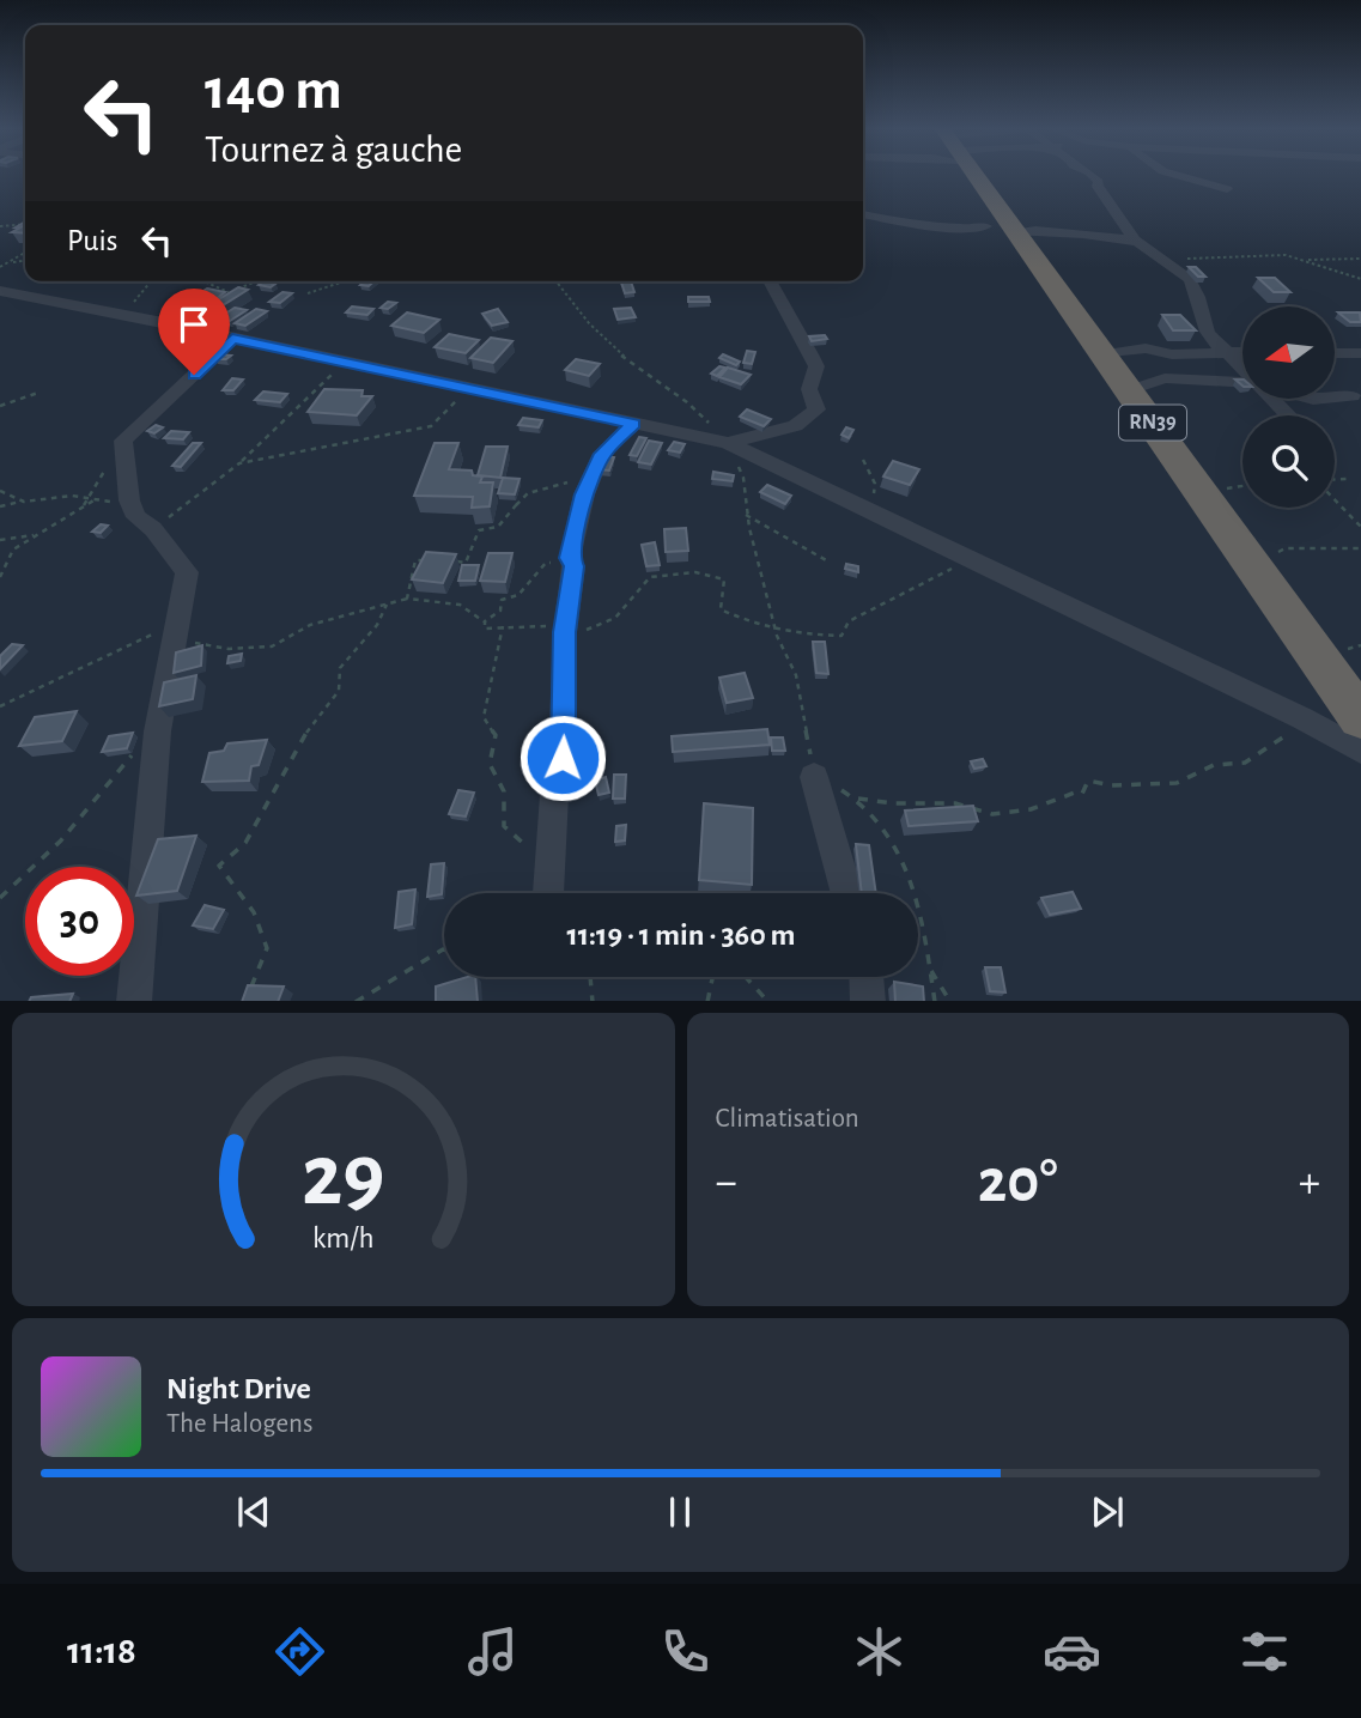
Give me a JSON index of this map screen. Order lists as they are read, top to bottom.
{
  "streets": {
    "highway": ["RN39"]
  },
  "north": "left",
  "page": {
    "turn": ["140 m", "Tournez à gauche"],
    "then": "Puis",
    "limit": "30",
    "trip": "11:19 · 1 min · 360 m",
    "tile": "Climatisation",
    "heat": ["−", "20°", "+"],
    "song": ["Night Drive", "The Halogens"],
    "tabs": "11:18",
    "gauge": ["29", "km/h"]
  }
}
